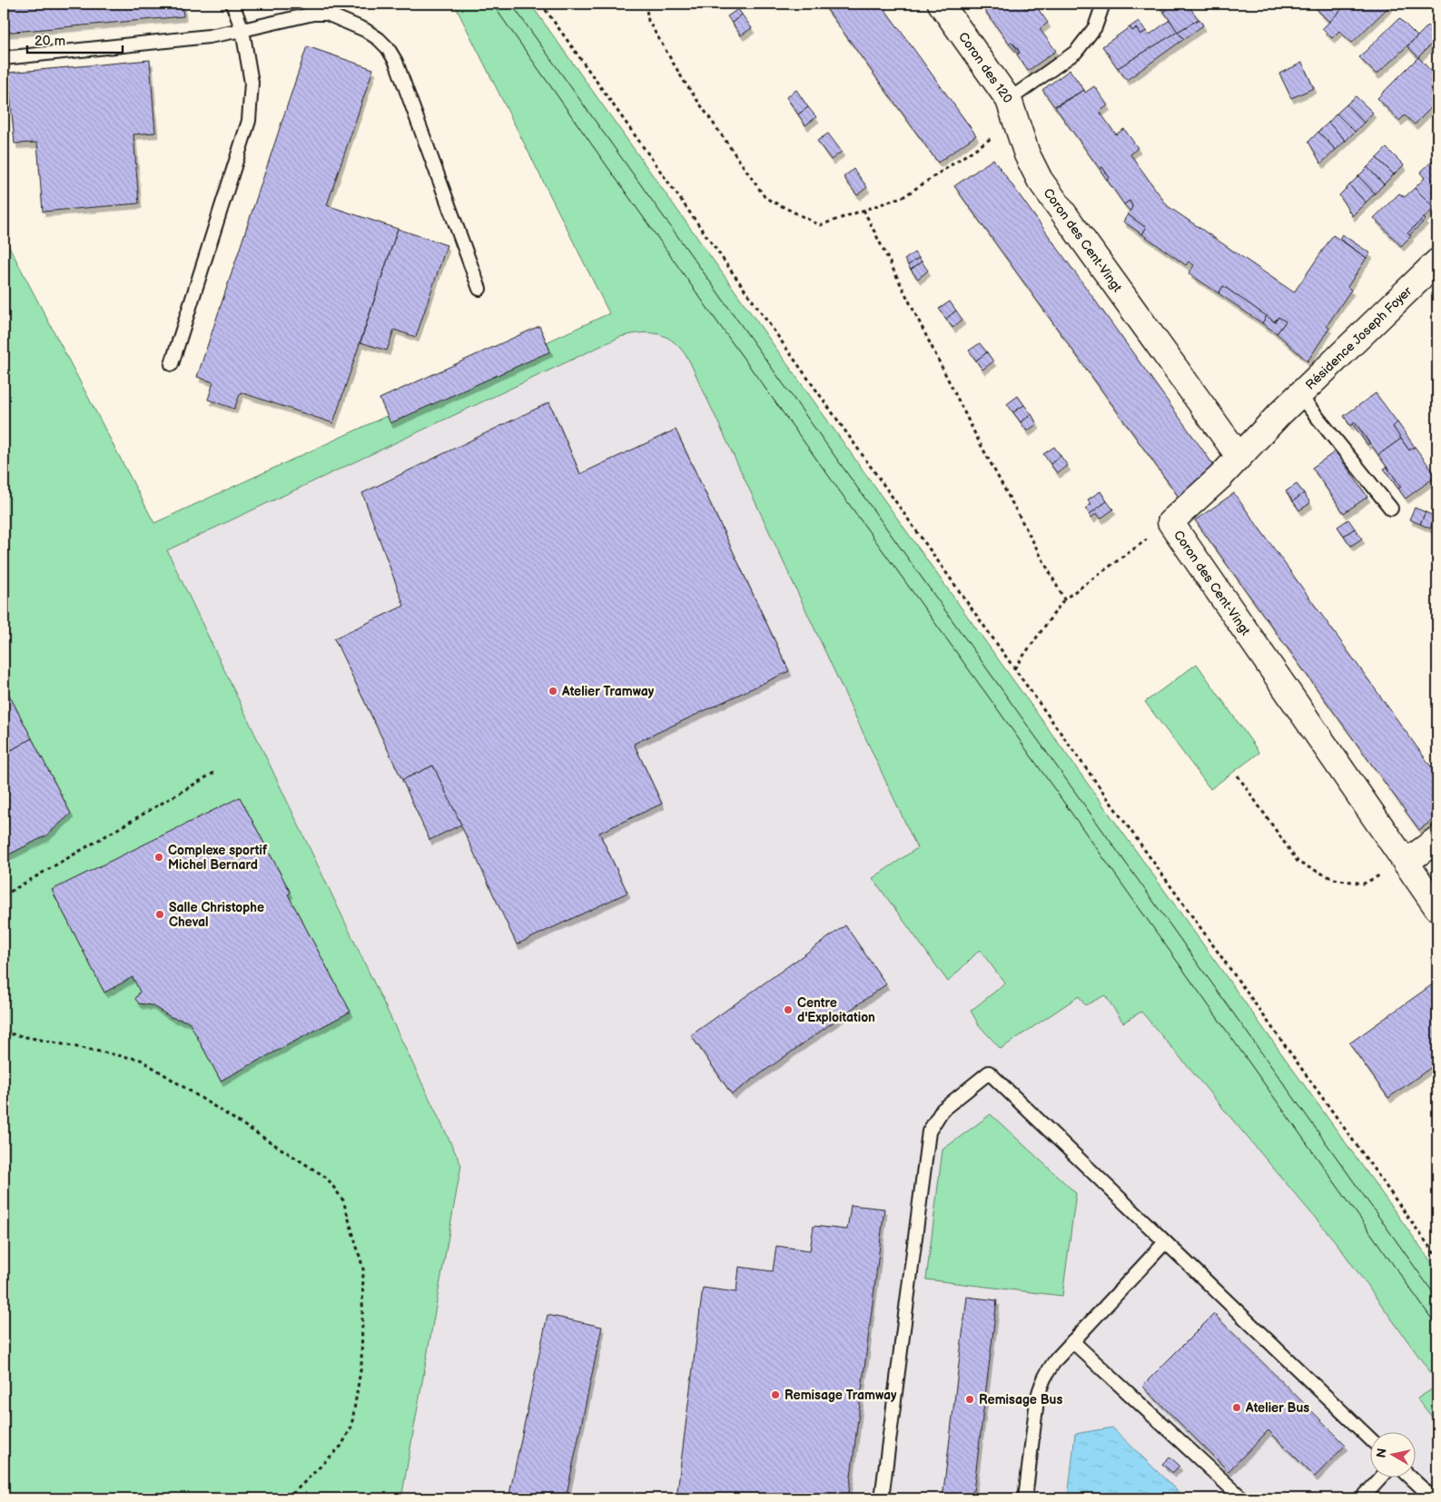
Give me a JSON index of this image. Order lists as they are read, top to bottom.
{
  "streets": {
    "street": ["Coron des 120", "Coron des Cent-Vingt", "Résidence Joseph Foyer"]
  },
  "crossings": [
    ["Coron des 120", "Coron des Cent-Vingt"],
    ["Coron des Cent-Vingt", "Résidence Joseph Foyer"]
  ],
  "places": [
    "Atelier Tramway",
    "Complexe sportif Michel Bernard",
    "Salle Christophe Cheval",
    "Centre d'Exploitation",
    "Remisage Tramway",
    "Remisage Bus",
    "Atelier Bus"
  ],
  "scale_bar": "20 m",
  "north": "left"
}
